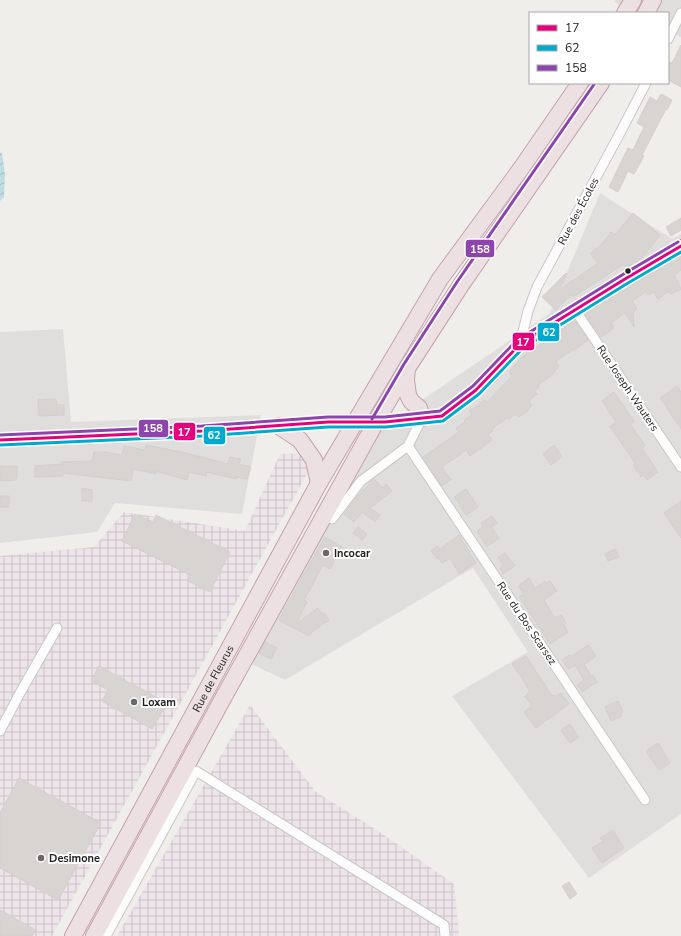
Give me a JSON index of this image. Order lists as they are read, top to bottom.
{
  "streets": {
    "highway": ["Rue de Fleurus"],
    "street": ["Rue des Écoles", "Rue Joseph Wauters", "Rue du Bos Scarsez"]
  },
  "places": ["Incocar", "Loxam", "Desimone"],
  "lines": ["transit line 158", "transit line 17", "transit line 62"],
  "legend": ["17", "62", "158"]
}
